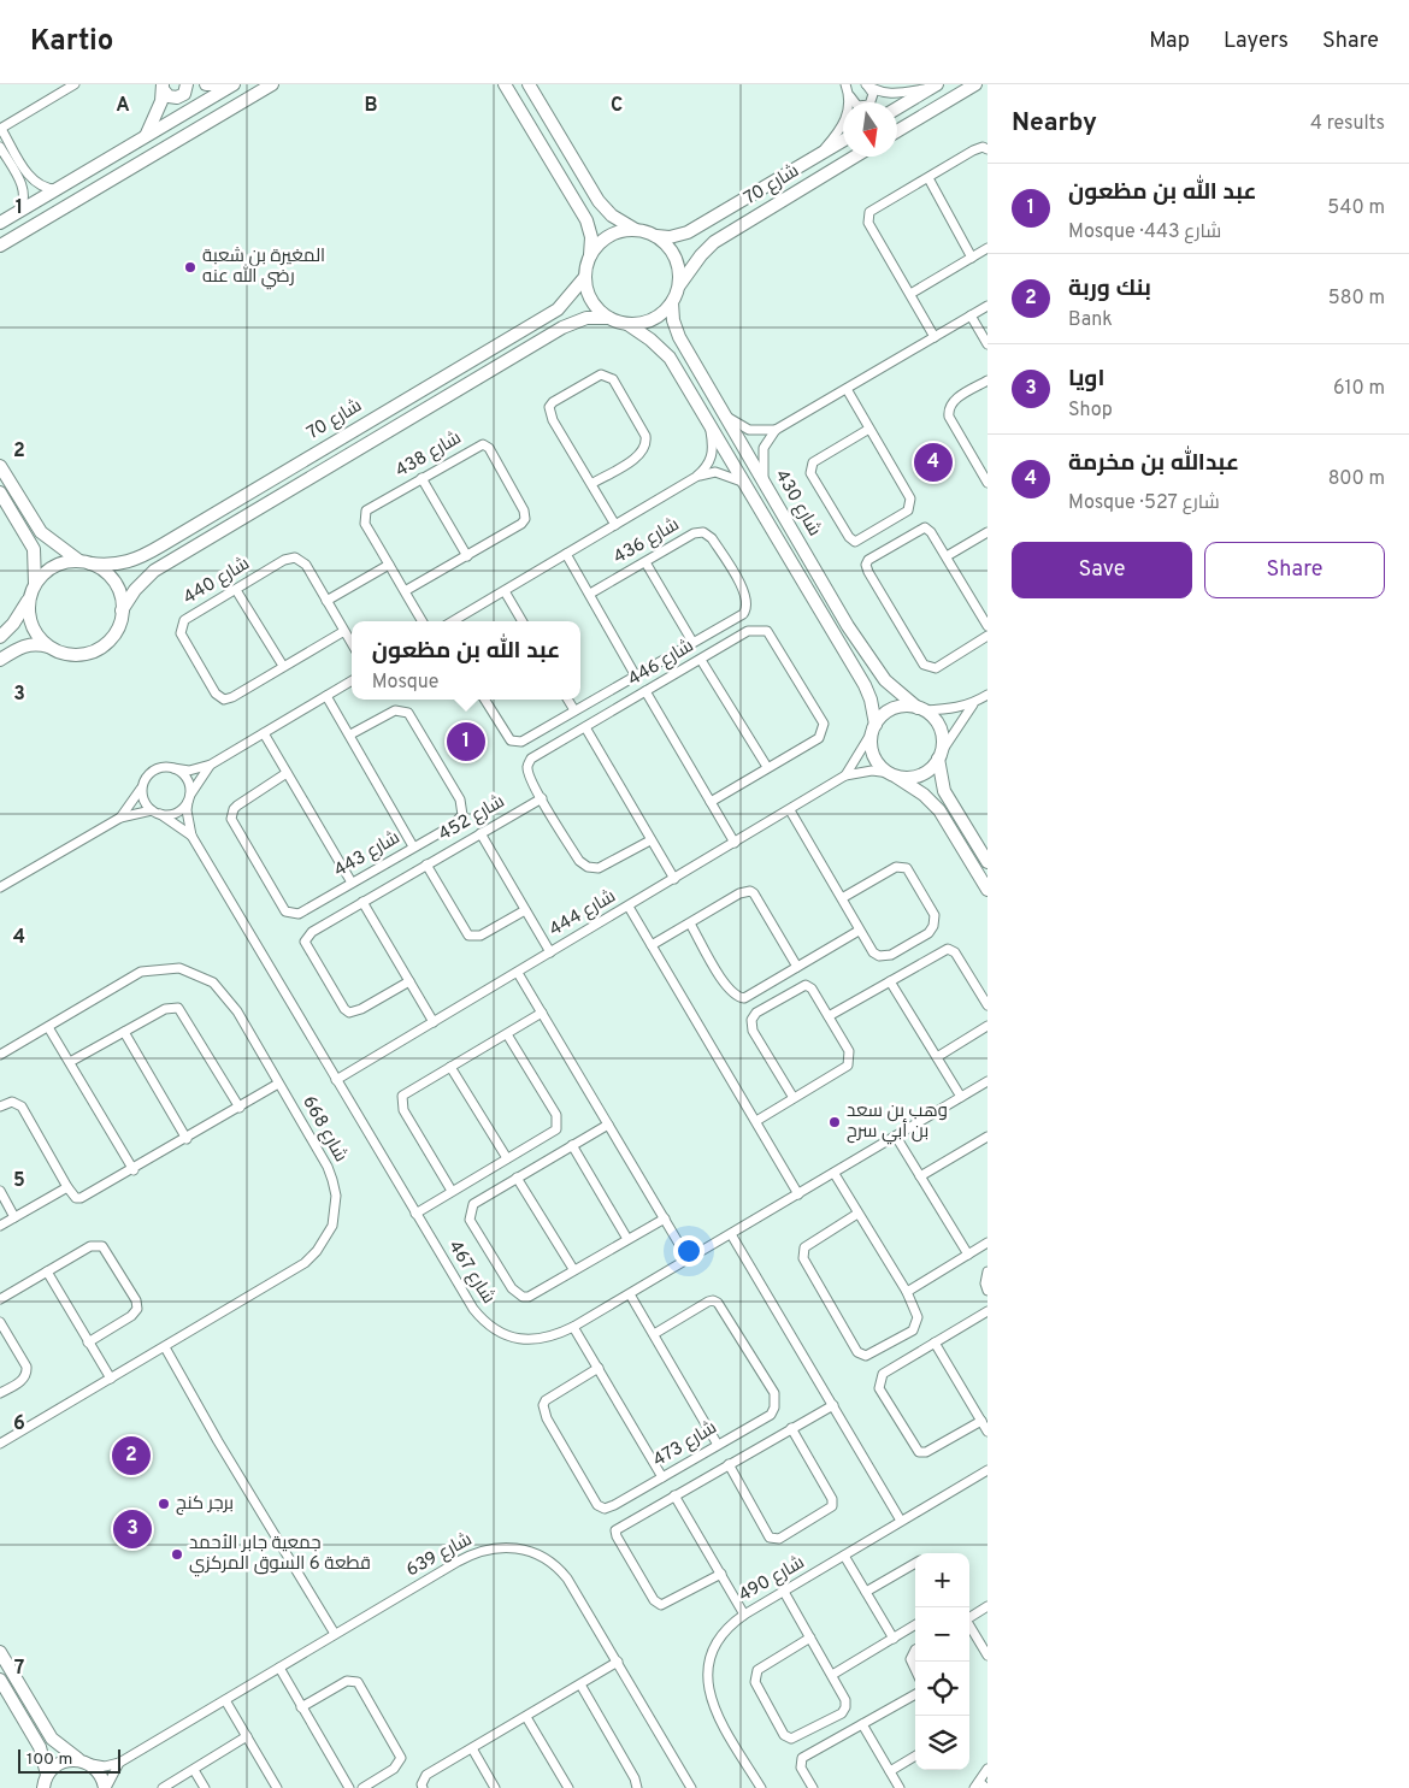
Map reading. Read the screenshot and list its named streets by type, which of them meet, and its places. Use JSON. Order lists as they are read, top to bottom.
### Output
{
  "streets": {
    "main road": ["شارع 70", "شارع 430"],
    "street": [
      "شارع 438",
      "شارع 436",
      "شارع 440",
      "شارع 446",
      "شارع 452",
      "شارع 443",
      "شارع 444",
      "شارع 668",
      "شارع 467",
      "شارع 473",
      "شارع 639",
      "شارع 490"
    ]
  },
  "crossings": [
    ["شارع 70", "شارع 430"],
    ["شارع 430", "شارع 444"],
    ["شارع 446", "شارع 452"],
    ["شارع 444", "شارع 467"]
  ],
  "places": [
    "المغيرة بن شعبة رضي الله عنه",
    "وهب بن سعد بن أبي سرح",
    "برجر كنج",
    "جمعية جابر الأحمد قطعة 6 السوق المركزي"
  ],
  "scale_bar": "100 m",
  "north": "bottom",
  "page": {
    "header": "Kartio",
    "nav": ["Map", "Layers", "Share"],
    "heading": ["Nearby", "4 results"],
    "list": [
      {
        "mark": "1",
        "name": "عبد الله بن مظعون",
        "note": "Mosque · شارع 443",
        "value": "540 m"
      },
      {
        "mark": "2",
        "name": "بنك وربة",
        "note": "Bank",
        "value": "580 m"
      },
      {
        "mark": "3",
        "name": "اويا",
        "note": "Shop",
        "value": "610 m"
      },
      {
        "mark": "4",
        "name": "عبدالله بن مخرمة",
        "note": "Mosque · شارع 527",
        "value": "800 m"
      }
    ],
    "pins": [
      "4",
      "1",
      "2",
      "3"
    ],
    "buttons": ["Save", "Share"],
    "popup": ["عبد الله بن مظعون", "Mosque"],
    "map_buttons": ["+", "−"],
    "scale": "100 m"
  },
  "grid": {
    "columns": ["A", "B", "C"],
    "rows": [
      "1",
      "2",
      "3",
      "4",
      "5",
      "6",
      "7"
    ]
  }
}
